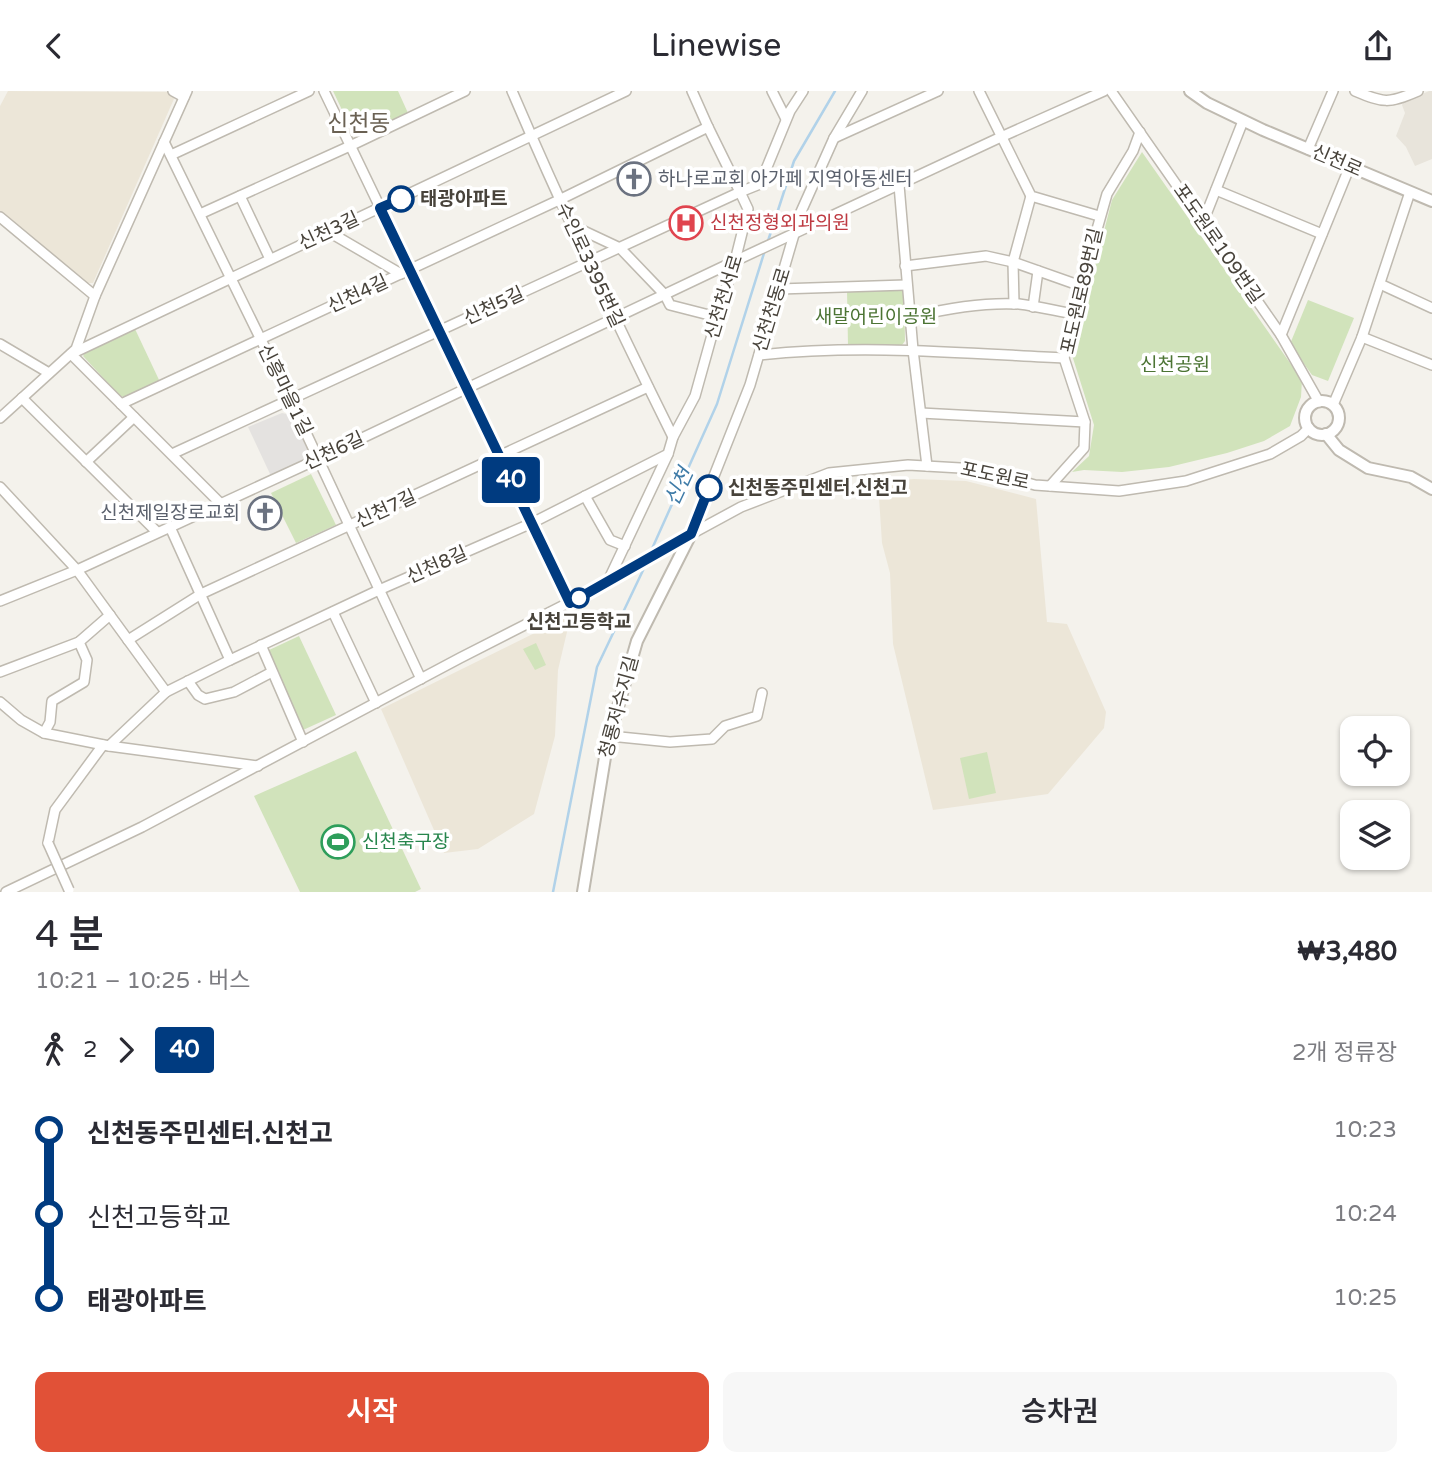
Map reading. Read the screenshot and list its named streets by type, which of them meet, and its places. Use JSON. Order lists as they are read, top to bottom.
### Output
{
  "streets": {
    "street": [
      "신천로",
      "신천3길",
      "포도원로109번길",
      "수인로3395번길",
      "포도원로89번길",
      "신천4길",
      "신천천서로",
      "신천5길",
      "신천천동로",
      "신흥마을1길",
      "신천6길",
      "포도원로",
      "신천7길",
      "신천8길",
      "청룡저수지길"
    ]
  },
  "crossings": [
    ["신천3길", "수인로3395번길"],
    ["신천3길", "신흥마을1길"],
    ["포도원로109번길", "포도원로89번길"],
    ["포도원로109번길", "포도원로"],
    ["수인로3395번길", "신천4길"],
    ["수인로3395번길", "신천천서로"],
    ["수인로3395번길", "신천5길"],
    ["수인로3395번길", "신천6길"],
    ["수인로3395번길", "신천7길"],
    ["신천4길", "신천천서로"],
    ["신천4길", "신흥마을1길"],
    ["신천천서로", "신천5길"],
    ["신천천서로", "신천6길"],
    ["신천5길", "신흥마을1길"],
    ["신천천동로", "신천6길"],
    ["신천천동로", "포도원로"],
    ["신천천동로", "청룡저수지길"],
    ["신흥마을1길", "신천6길"],
    ["신흥마을1길", "신천7길"],
    ["신흥마을1길", "신천8길"],
    ["포도원로", "청룡저수지길"]
  ],
  "districts": ["신천동"],
  "water": ["신천"],
  "parks": ["새말어린이공원", "신천공원"],
  "places": {
    "church": ["하나로교회 아가페 지역아동센터", "신천제일장로교회"],
    "other": ["태광아파트", "신천동주민센터.신천고", "신천고등학교"],
    "hospital": ["신천정형외과의원"],
    "sports": ["신천축구장"]
  },
  "lines": ["bus line 40"],
  "page": {
    "header": "Linewise",
    "on_map": "40",
    "heading": ["4 분", "10:21 – 10:25 · 버스", "₩3,480"],
    "legs": ["2", "40", "2개 정류장"],
    "list": [
      {
        "name": "신천동주민센터.신천고",
        "value": "10:23"
      },
      {
        "name": "신천고등학교",
        "value": "10:24"
      },
      {
        "name": "태광아파트",
        "value": "10:25"
      }
    ],
    "buttons": ["시작", "승차권"]
  }
}
